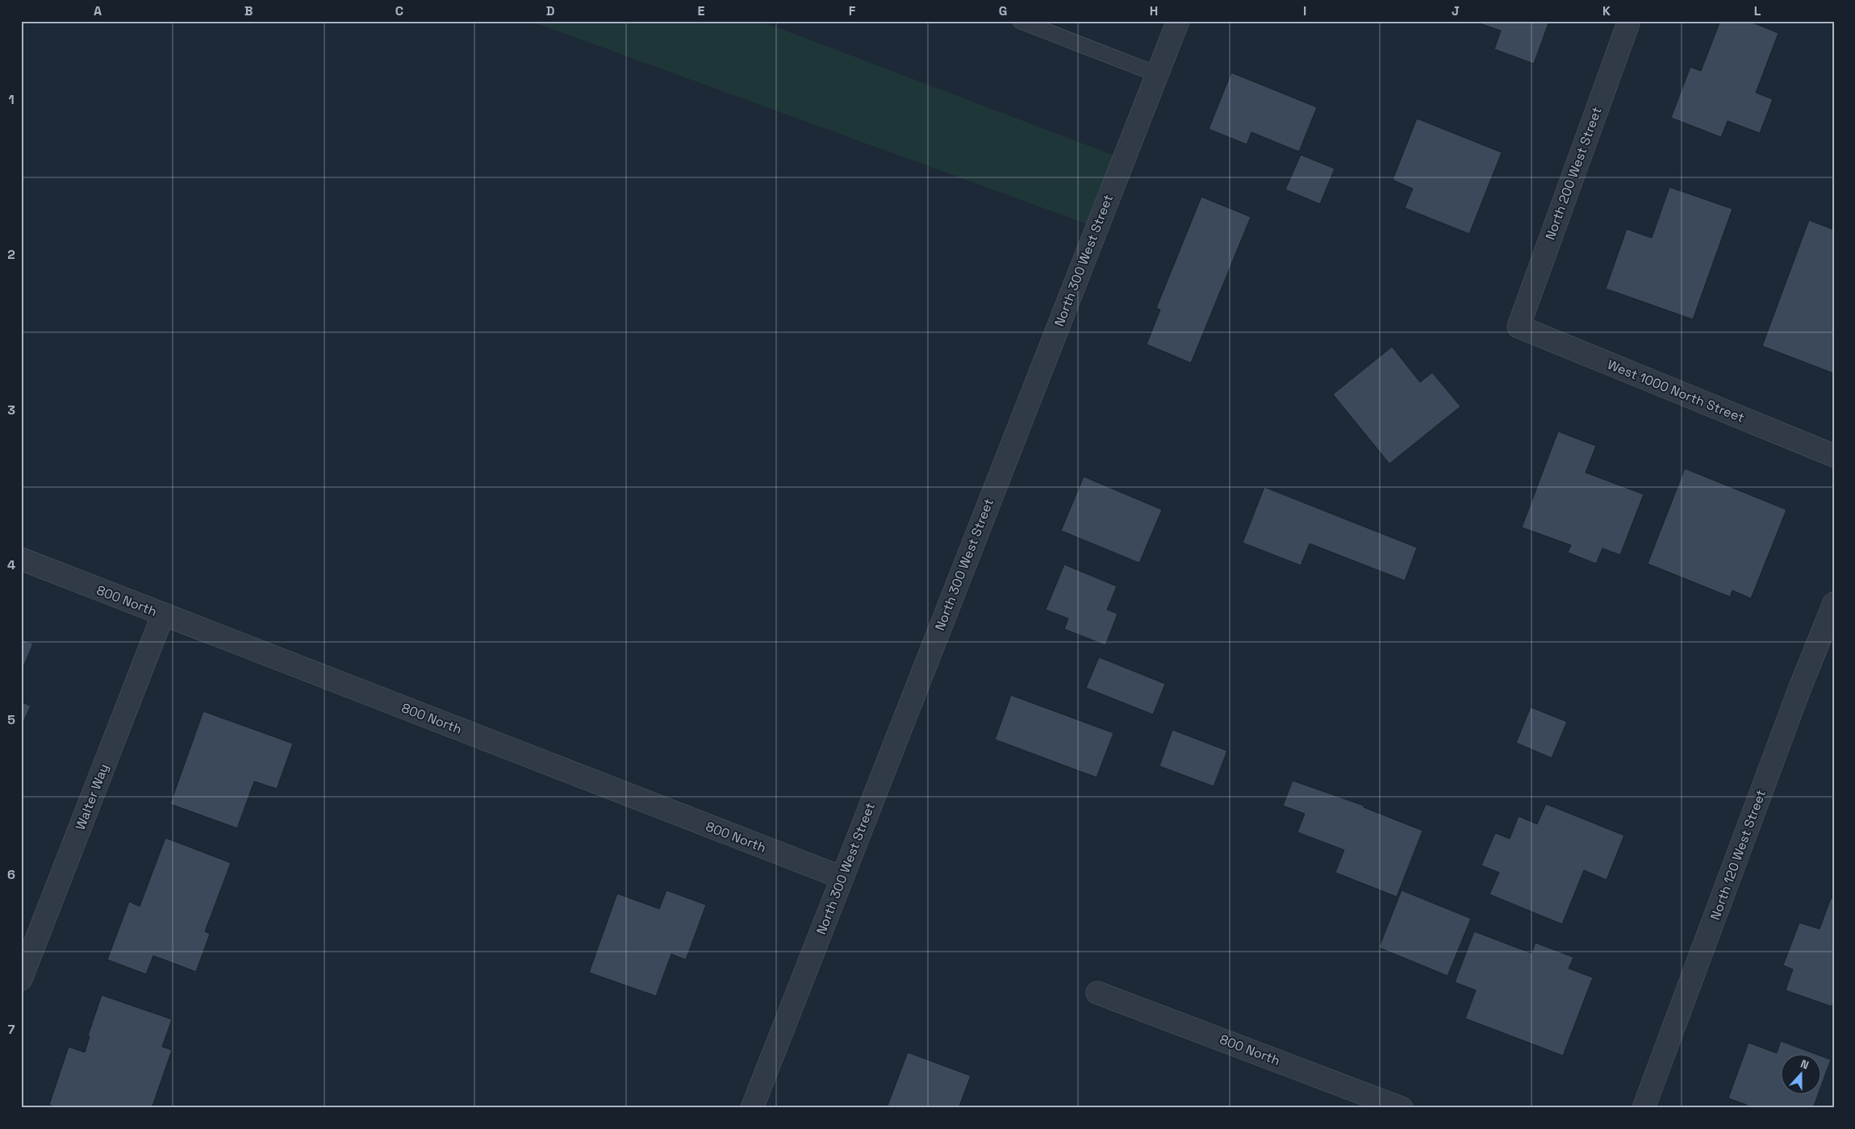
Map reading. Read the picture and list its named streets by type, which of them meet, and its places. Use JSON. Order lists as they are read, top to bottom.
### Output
{
  "streets": {
    "street": [
      "North 200 West Street",
      "North 300 West Street",
      "West 1000 North Street",
      "800 North",
      "Walter Way",
      "North 120 West Street"
    ]
  },
  "crossings": [
    ["North 200 West Street", "West 1000 North Street"],
    ["North 300 West Street", "800 North"],
    ["800 North", "Walter Way"]
  ],
  "north": "top",
  "grid": {
    "columns": [
      "A",
      "B",
      "C",
      "D",
      "E",
      "F",
      "G",
      "H",
      "I",
      "J",
      "K",
      "L"
    ],
    "rows": [
      "1",
      "2",
      "3",
      "4",
      "5",
      "6",
      "7"
    ]
  }
}
